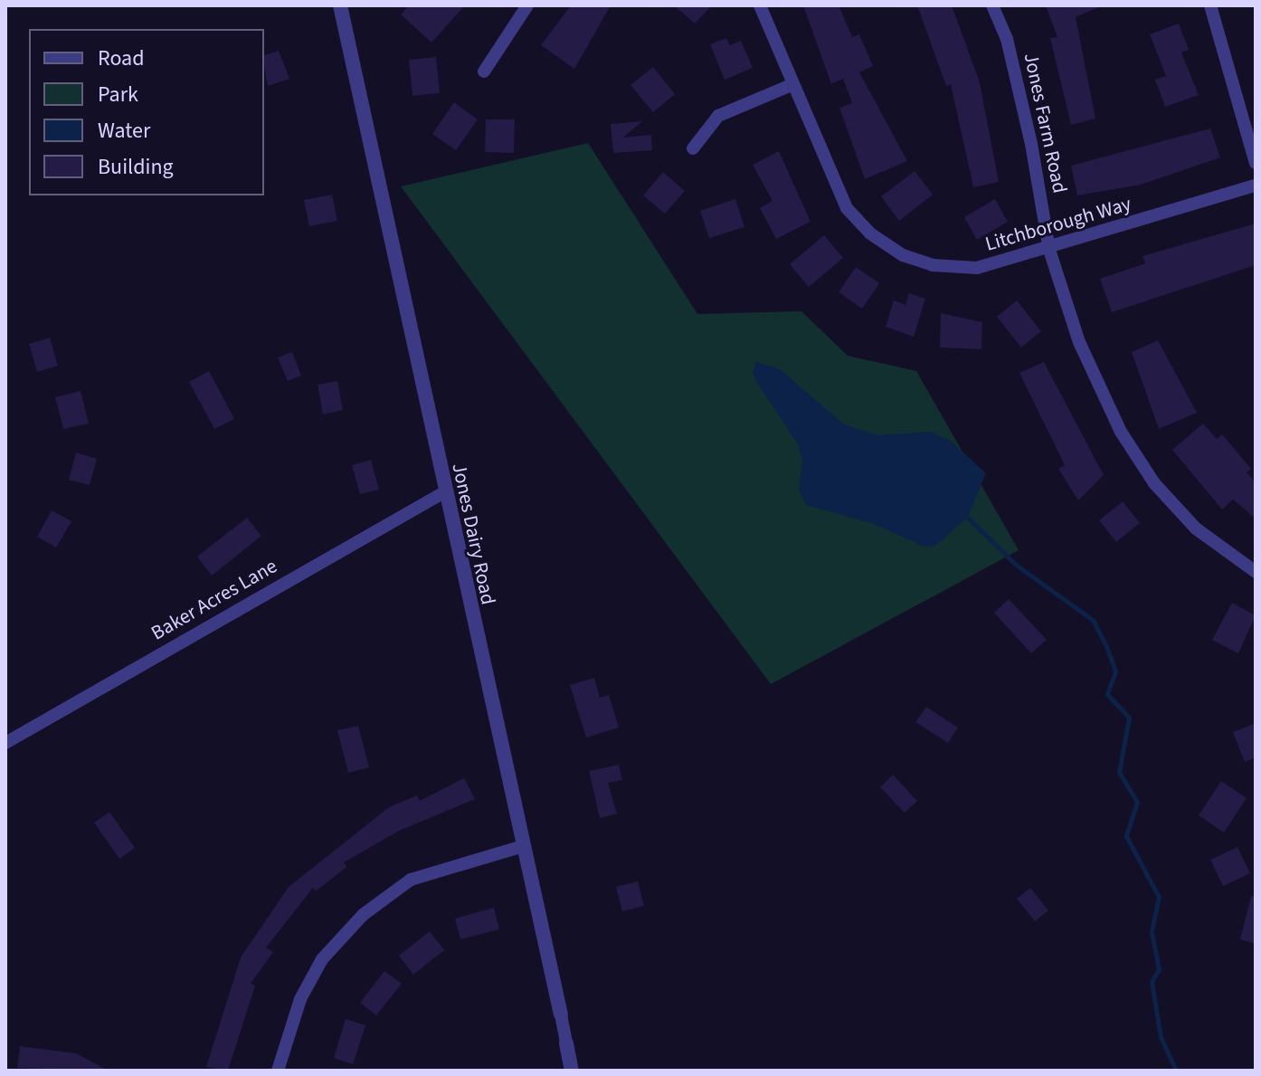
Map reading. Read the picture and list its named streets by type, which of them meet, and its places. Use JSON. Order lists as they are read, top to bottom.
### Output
{
  "streets": {
    "street": [
      "Jones Farm Road",
      "Litchborough Way",
      "Jones Dairy Road",
      "Baker Acres Lane"
    ]
  },
  "crossings": [
    ["Jones Farm Road", "Litchborough Way"],
    ["Jones Dairy Road", "Baker Acres Lane"]
  ],
  "legend": [
    "Road",
    "Park",
    "Water",
    "Building"
  ]
}
